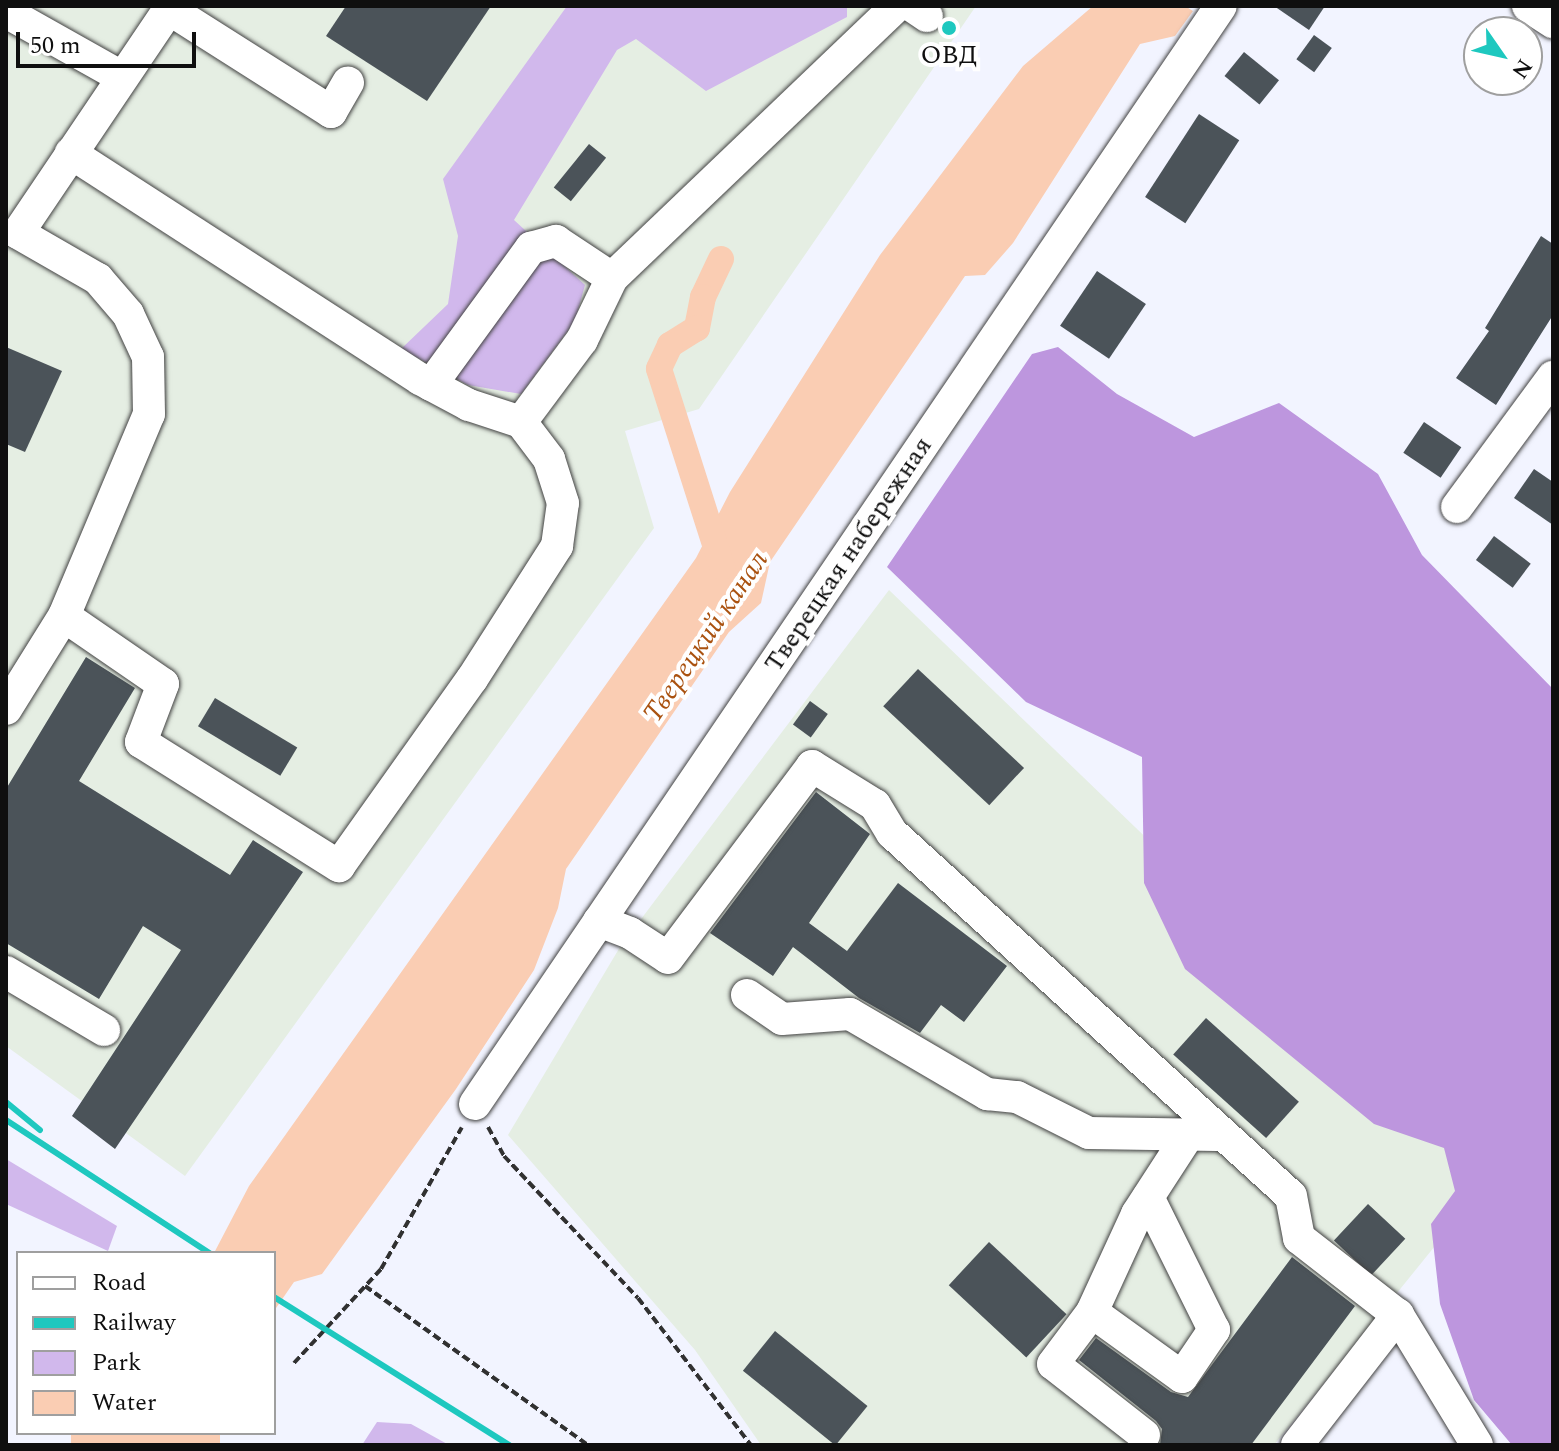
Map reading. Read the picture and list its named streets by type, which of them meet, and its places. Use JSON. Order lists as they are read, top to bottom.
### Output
{
  "streets": {
    "street": ["Тверецкая набережная"]
  },
  "water": ["Тверецкий канал"],
  "places": ["ОВД"],
  "legend": [
    "Road",
    "Railway",
    "Park",
    "Water"
  ],
  "scale_bar": "50 m",
  "north": "bottom right"
}
